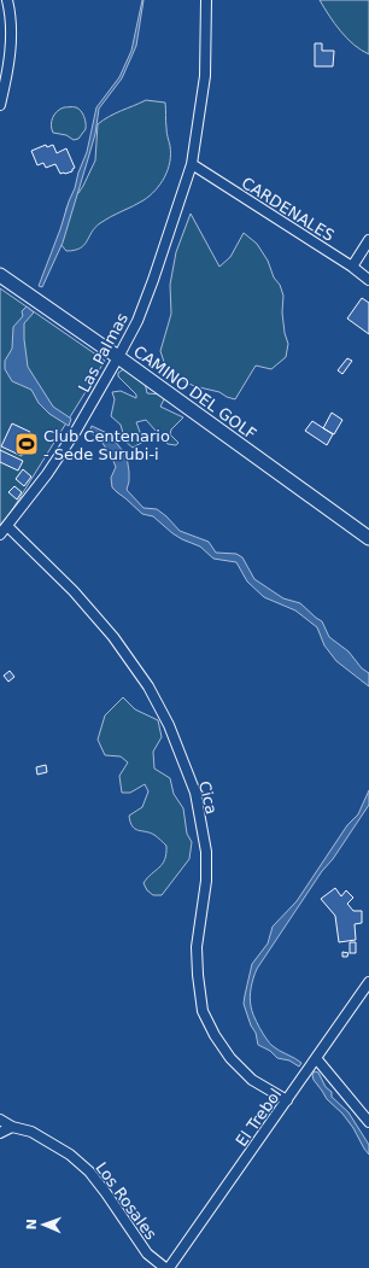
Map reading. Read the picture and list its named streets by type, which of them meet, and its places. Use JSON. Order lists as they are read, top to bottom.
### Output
{
  "streets": {
    "street": [
      "CARDENALES",
      "Las Palmas",
      "CAMINO DEL GOLF",
      "Cica",
      "El Trebol",
      "Los Rosales"
    ]
  },
  "crossings": [
    ["CARDENALES", "Las Palmas"],
    ["Las Palmas", "CAMINO DEL GOLF"],
    ["Las Palmas", "Cica"],
    ["Cica", "El Trebol"]
  ],
  "places": {
    "sports": ["Club Centenario - Sede Surubi-i"]
  },
  "north": "left"
}
